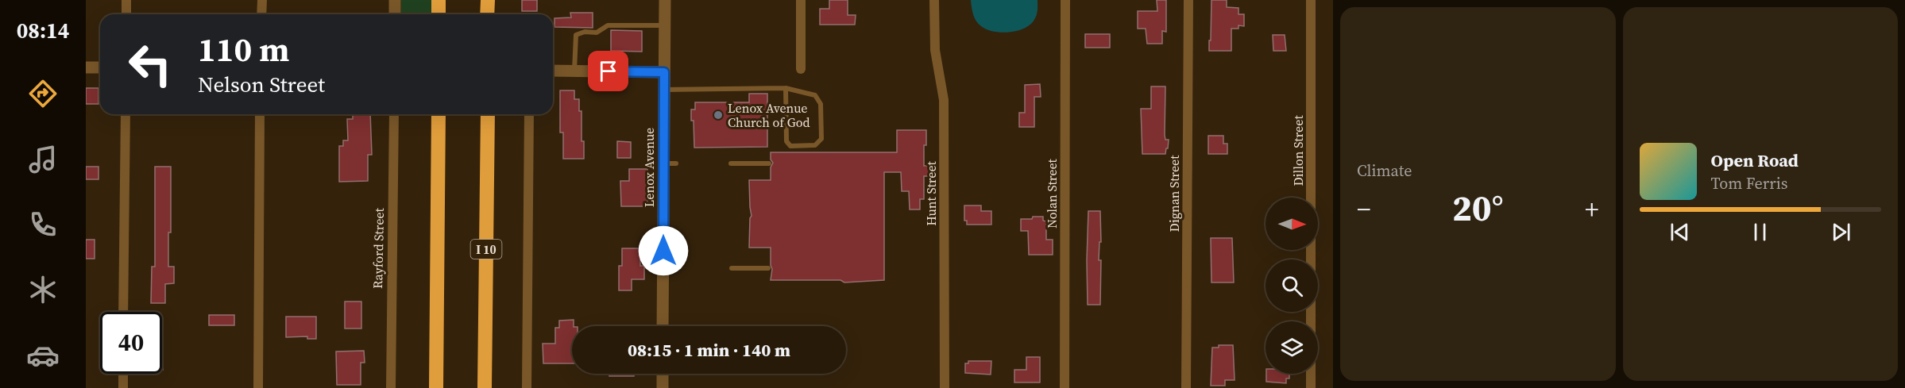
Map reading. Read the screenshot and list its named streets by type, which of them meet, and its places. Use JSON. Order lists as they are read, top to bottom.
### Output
{
  "streets": {
    "highway": ["I 10"],
    "street": [
      "Dillon Street",
      "Lenox Avenue",
      "Hunt Street",
      "Nolan Street",
      "Dignan Street",
      "Rayford Street"
    ]
  },
  "places": ["Lenox Avenue Church of God"],
  "north": "right",
  "page": {
    "tabs": "08:14",
    "tile": "Climate",
    "turn": ["110 m", "Nelson Street"],
    "song": ["Open Road", "Tom Ferris"],
    "heat": ["−", "20°", "+"],
    "limit": "40",
    "trip": "08:15 · 1 min · 140 m"
  }
}
